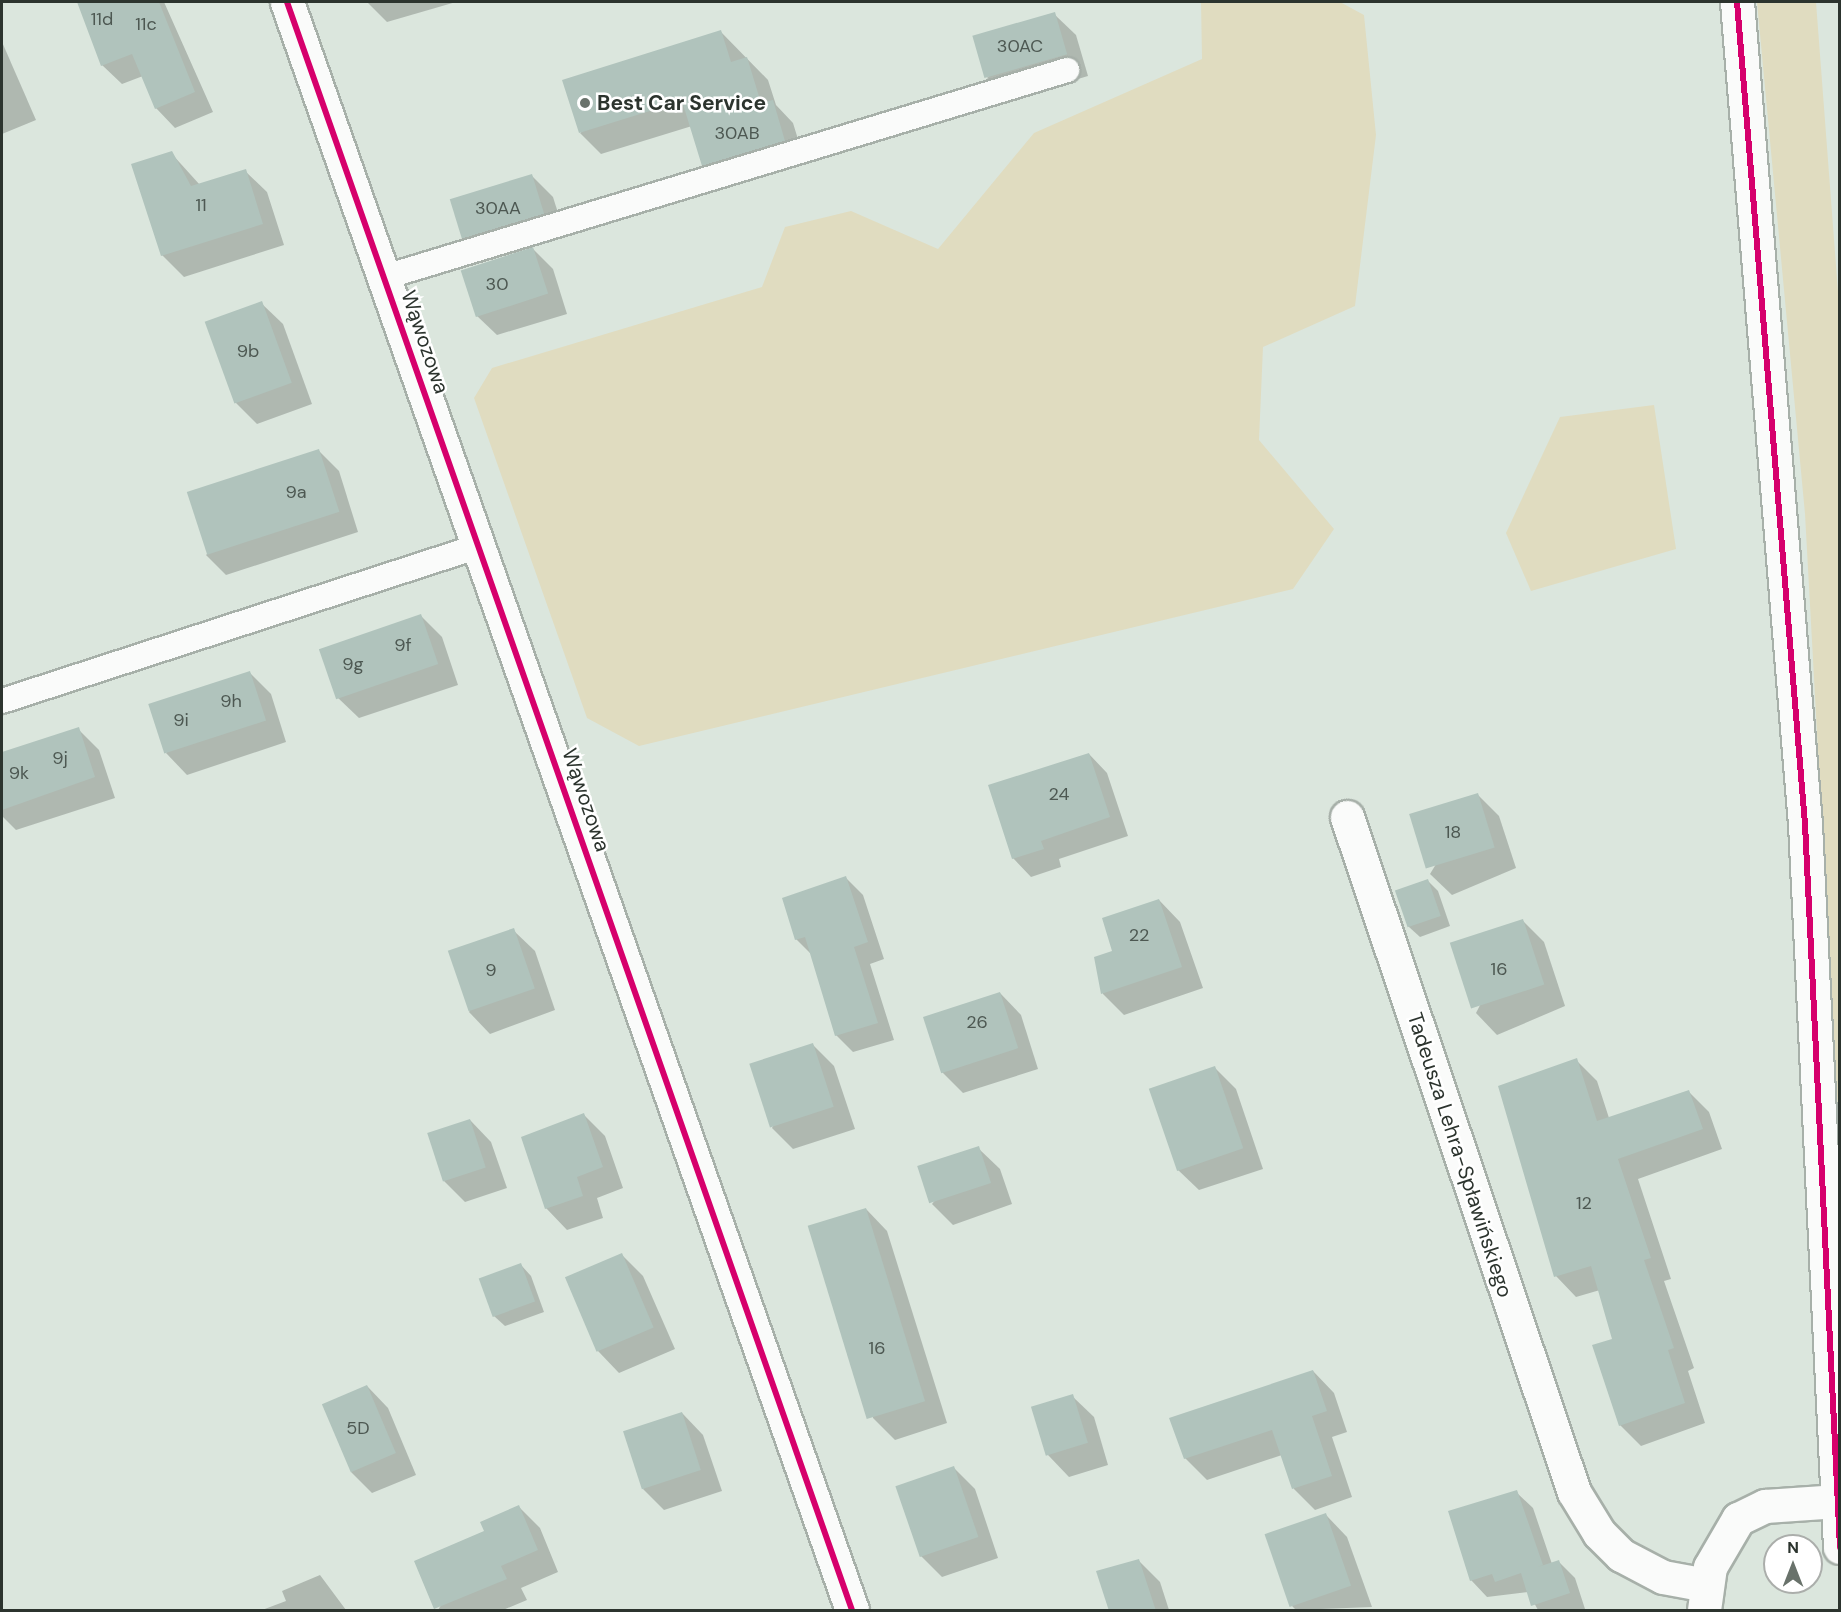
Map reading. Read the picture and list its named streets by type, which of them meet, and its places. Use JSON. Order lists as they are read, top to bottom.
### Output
{
  "streets": {
    "street": ["Wąwozowa", "Tadeusza Lehra-Spławińskiego"]
  },
  "places": ["Best Car Service"],
  "house_numbers": [
    "11d",
    "11c",
    "30AC",
    "30AB",
    "11",
    "30AA",
    "30",
    "9b",
    "9a",
    "9f",
    "9g",
    "9h",
    "9i",
    "9j",
    "9k",
    "24",
    "18",
    "22",
    "16",
    "9",
    "26",
    "12",
    "16",
    "5D"
  ],
  "north": "top"
}
